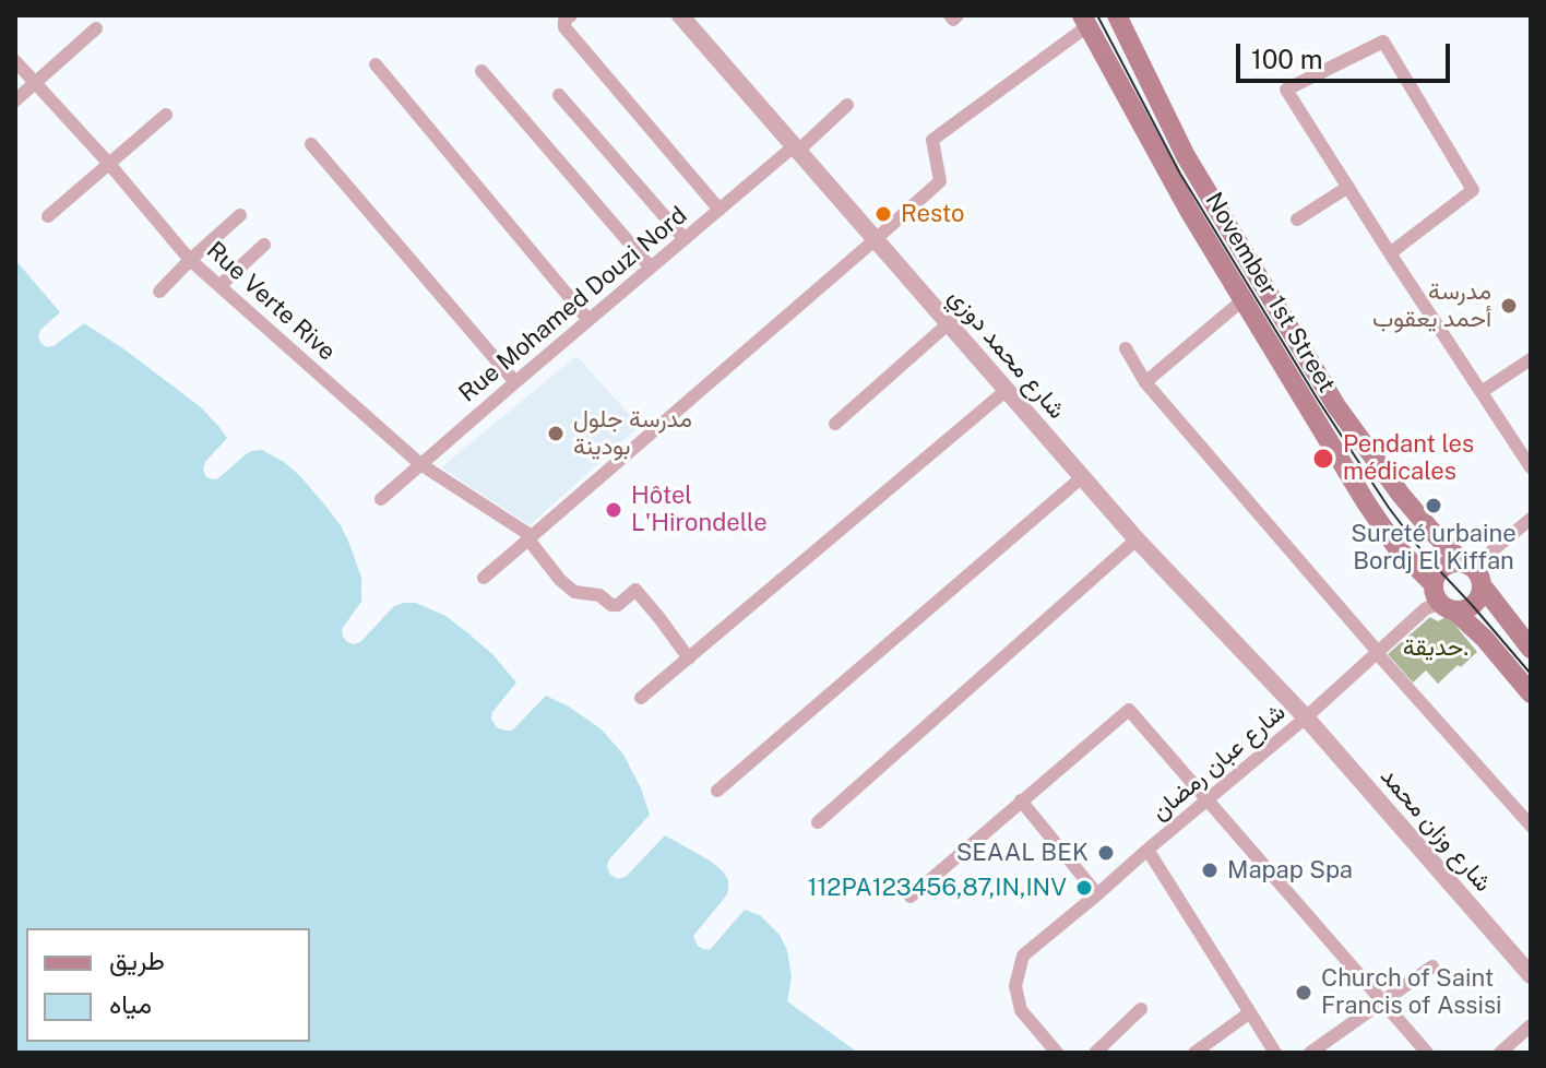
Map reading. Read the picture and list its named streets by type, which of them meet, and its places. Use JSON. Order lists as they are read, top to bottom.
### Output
{
  "streets": {
    "main road": ["November 1st Street"],
    "street": [
      "Rue Verte Rive",
      "Rue Mohamed Douzi Nord",
      "شارع محمد دوزي",
      "شارع عبان رمضان",
      "شارع وزان محمد"
    ]
  },
  "crossings": [
    ["November 1st Street", "شارع عبان رمضان"],
    ["Rue Verte Rive", "Rue Mohamed Douzi Nord"],
    ["Rue Mohamed Douzi Nord", "شارع محمد دوزي"],
    ["شارع محمد دوزي", "شارع عبان رمضان"],
    ["شارع محمد دوزي", "شارع وزان محمد"],
    ["شارع عبان رمضان", "شارع وزان محمد"]
  ],
  "parks": ["حديقة."],
  "places": [
    "Resto",
    "مدرسة أحمد يعقوب",
    "مدرسة جلول بودينة",
    "Pendant les médicales",
    "Sureté urbaine Bordj El Kiffan",
    "Hôtel L'Hirondelle",
    "SEAAL BEK",
    "Mapap Spa",
    "112PA123456,87,IN,INV",
    "Church of Saint Francis of Assisi"
  ],
  "legend": ["طريق", "مياه"],
  "scale_bar": "100 m"
}
